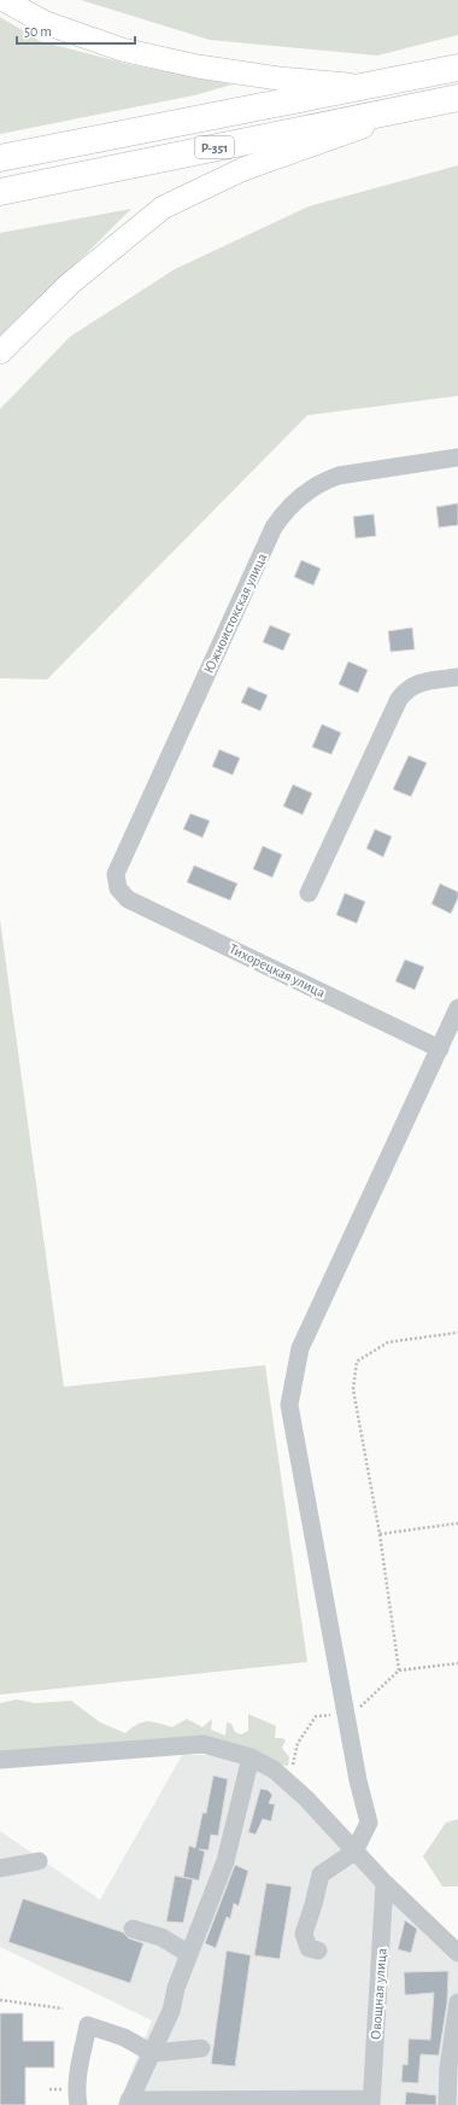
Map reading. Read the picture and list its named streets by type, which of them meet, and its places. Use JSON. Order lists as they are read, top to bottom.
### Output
{
  "streets": {
    "highway": ["Р-351"],
    "street": ["Южноистокская улица", "Тихорецкая улица", "Овощная улица"]
  },
  "crossings": [
    ["Южноистокская улица", "Тихорецкая улица"]
  ],
  "scale_bar": "50 m"
}
